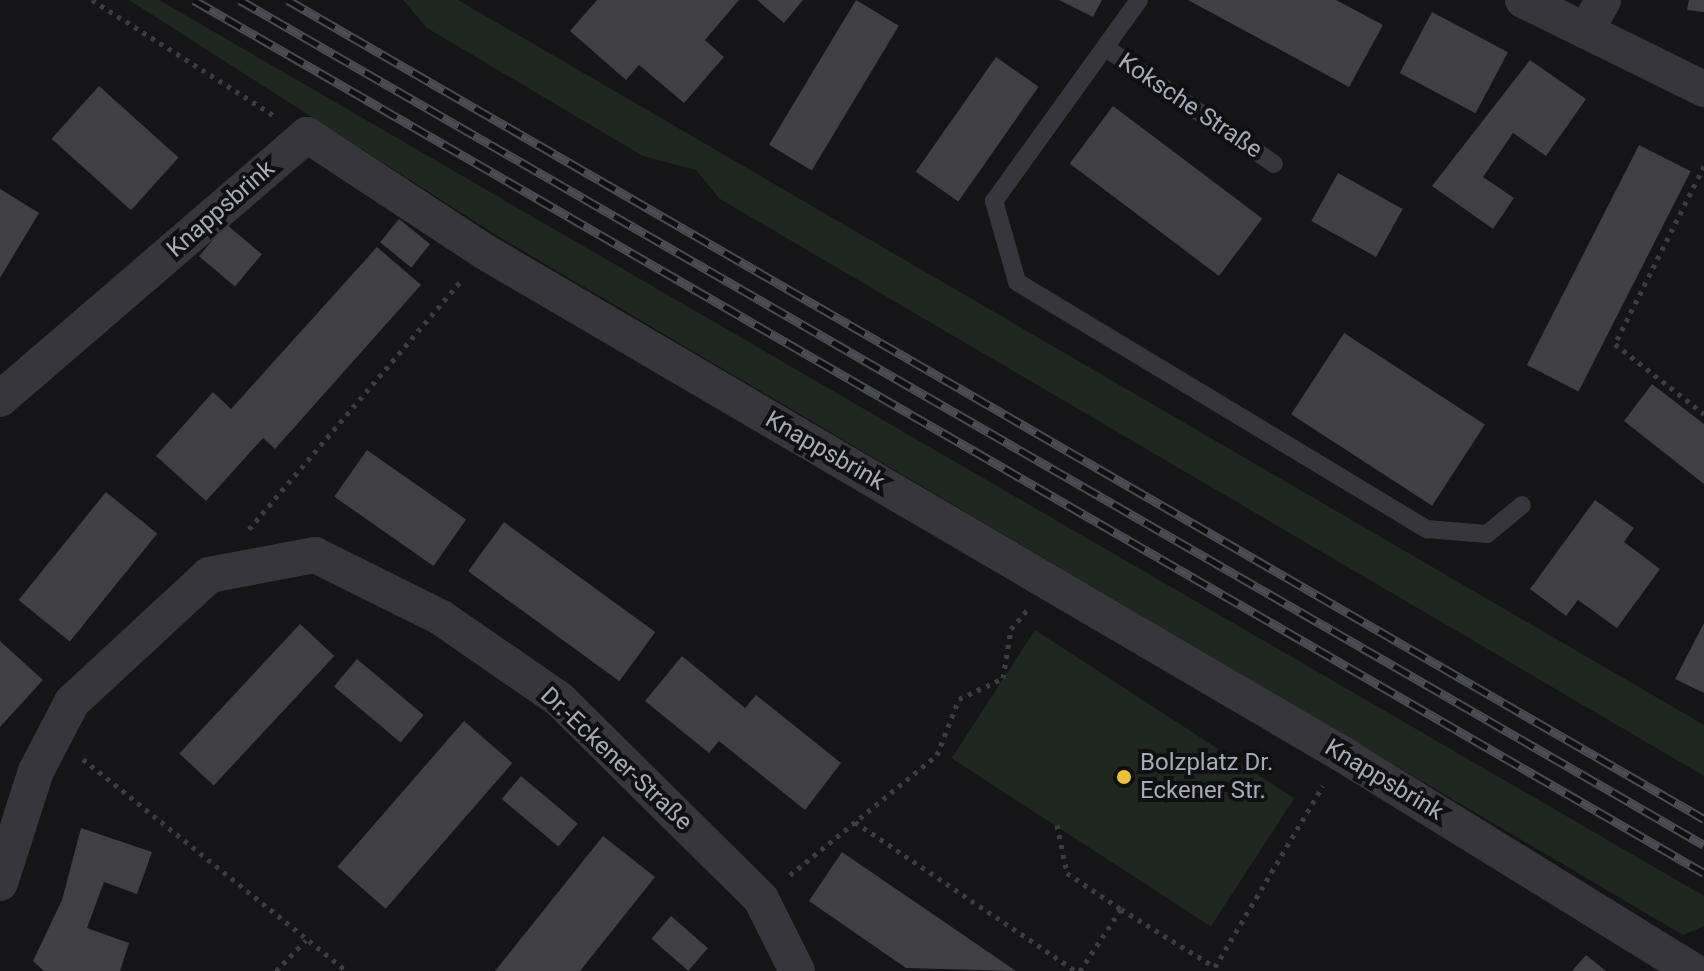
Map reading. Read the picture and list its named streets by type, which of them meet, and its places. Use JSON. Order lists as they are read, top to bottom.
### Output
{
  "streets": {
    "street": ["Knappsbrink", "Dr.-Eckener-Straße"],
    "lane": ["Koksche Straße"]
  },
  "places": ["Bolzplatz Dr. Eckener Str."]
}
